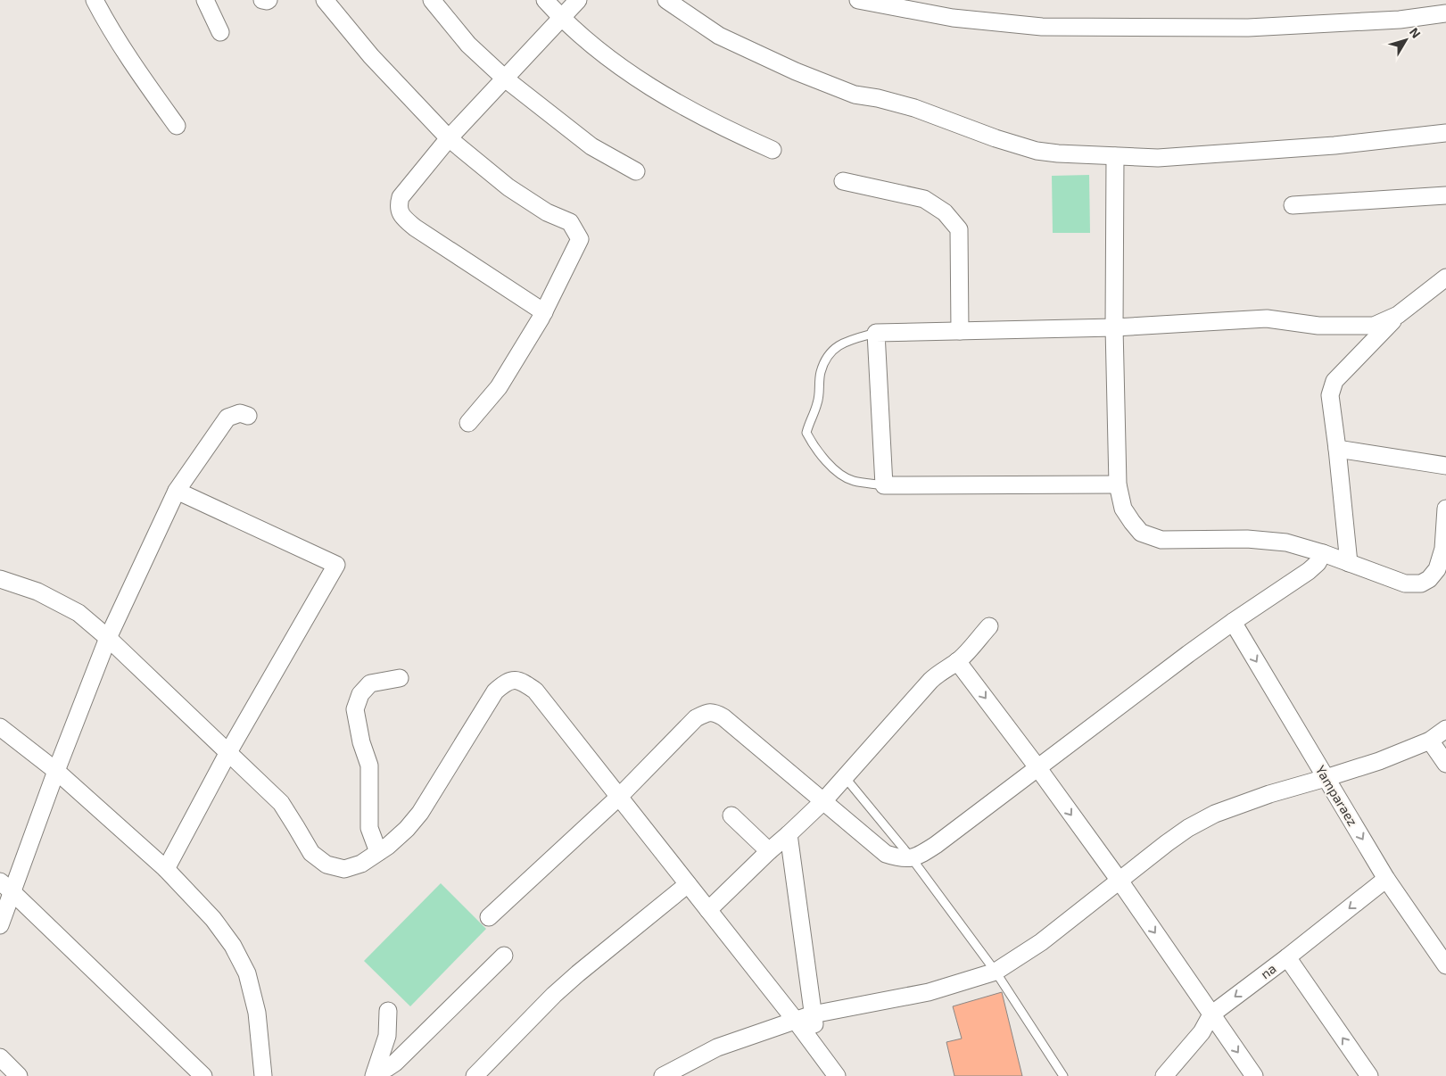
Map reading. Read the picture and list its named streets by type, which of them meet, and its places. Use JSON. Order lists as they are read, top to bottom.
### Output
{
  "streets": {
    "street": ["Yamparaez", "na"]
  },
  "crossings": [
    ["Yamparaez", "na"]
  ],
  "one_way": ["Yamparaez"],
  "north": "top right"
}
